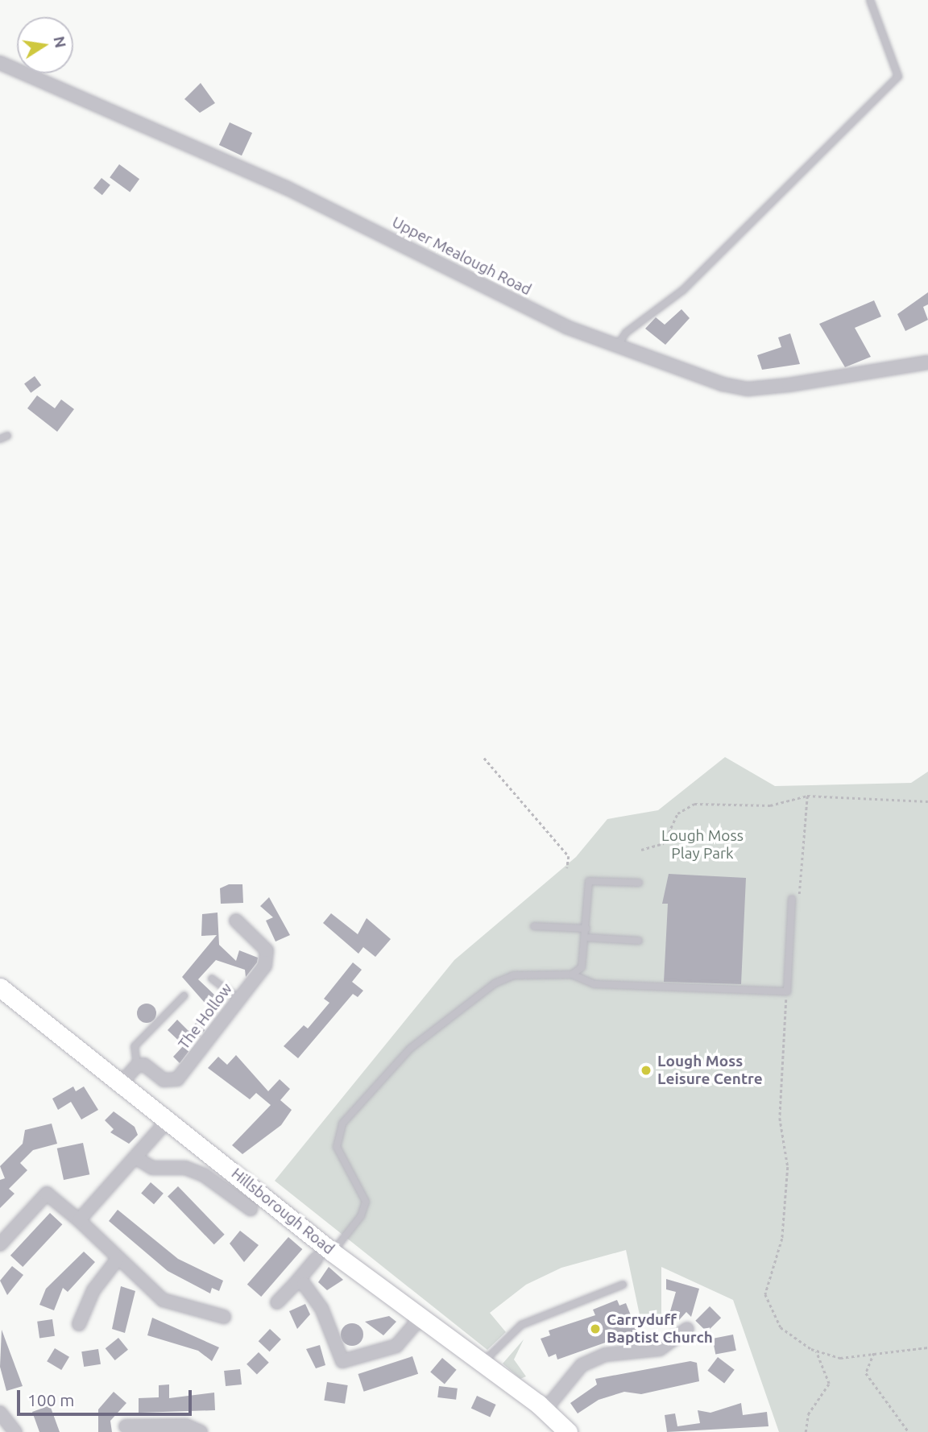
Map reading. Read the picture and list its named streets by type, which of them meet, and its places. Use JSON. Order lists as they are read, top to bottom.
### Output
{
  "streets": {
    "main road": ["Hillsborough Road"],
    "street": ["Upper Mealough Road", "The Hollow"]
  },
  "parks": ["Lough Moss Play Park"],
  "places": ["Lough Moss Leisure Centre", "Carryduff Baptist Church"],
  "scale_bar": "100 m",
  "north": "right"
}
